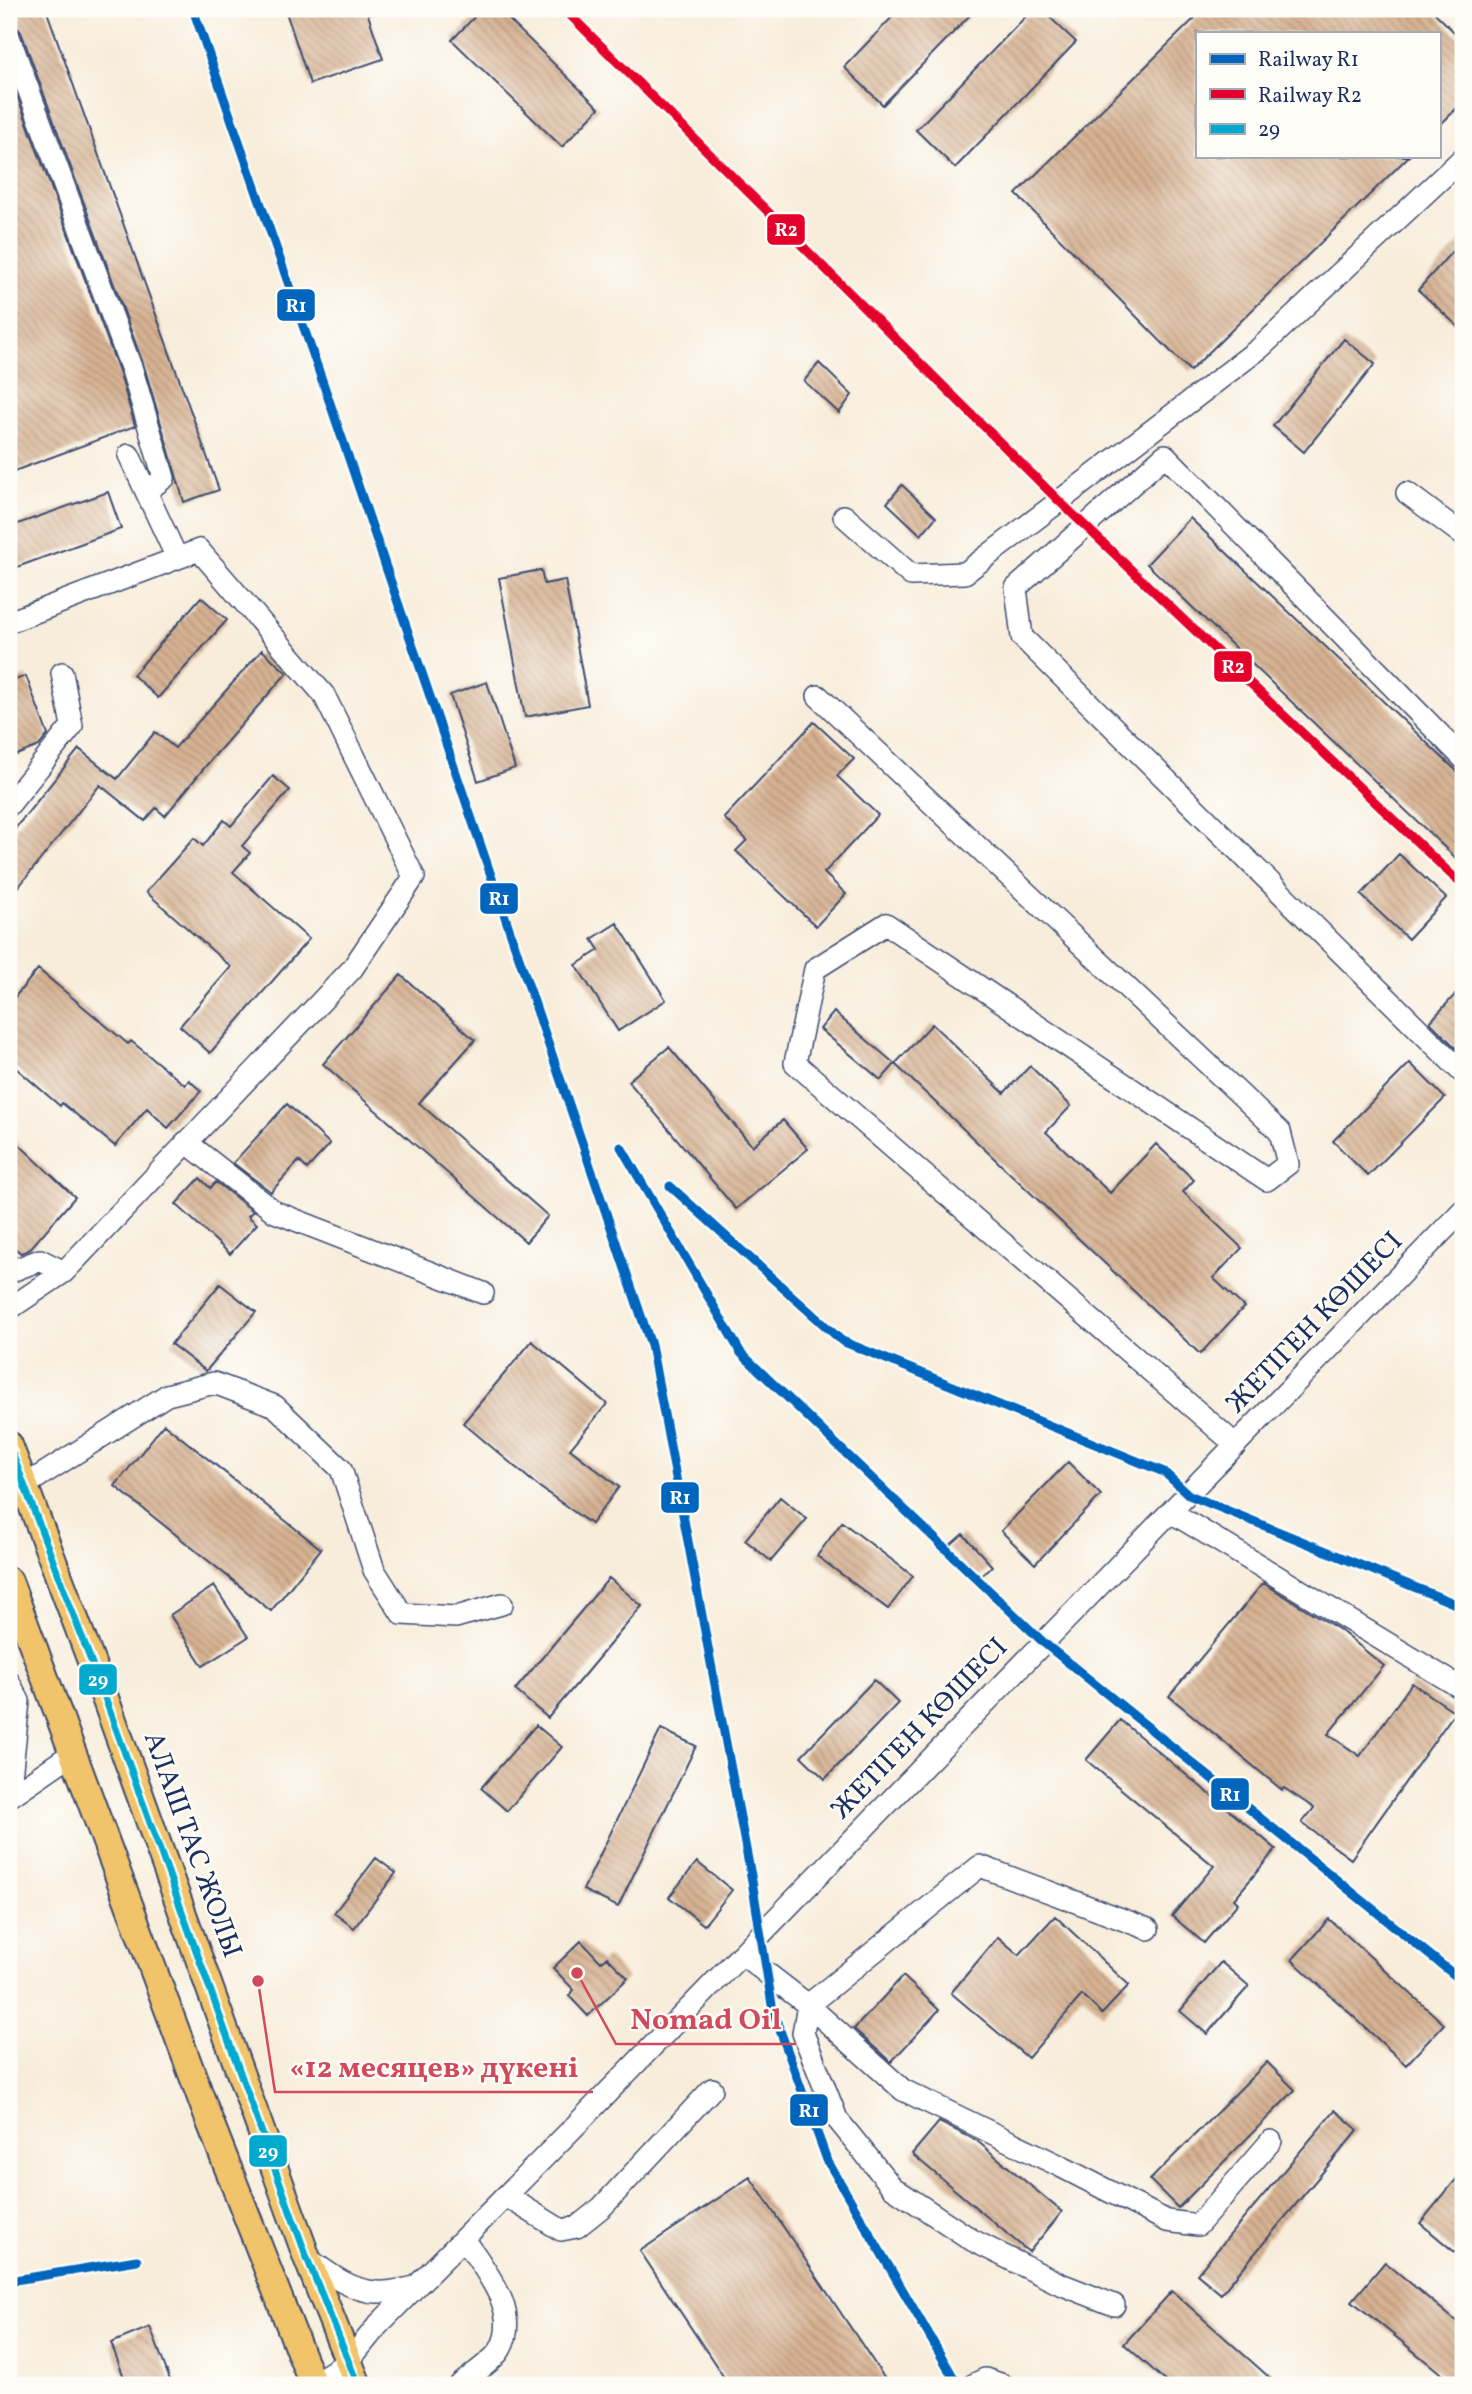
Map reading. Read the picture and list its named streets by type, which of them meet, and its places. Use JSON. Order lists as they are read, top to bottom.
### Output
{
  "streets": {
    "main road": ["АЛАШ ТАС ЖОЛЫ"],
    "street": ["ЖЕТІГЕН КӨШЕСІ"]
  },
  "crossings": [
    ["ЖЕТІГЕН КӨШЕСІ", "АЛАШ ТАС ЖОЛЫ"]
  ],
  "places": ["Nomad Oil", "«12 месяцев» дүкені"],
  "lines": ["rail line R1", "rail line R2", "transit line 29"],
  "legend": ["Railway R1", "Railway R2", "29"]
}
